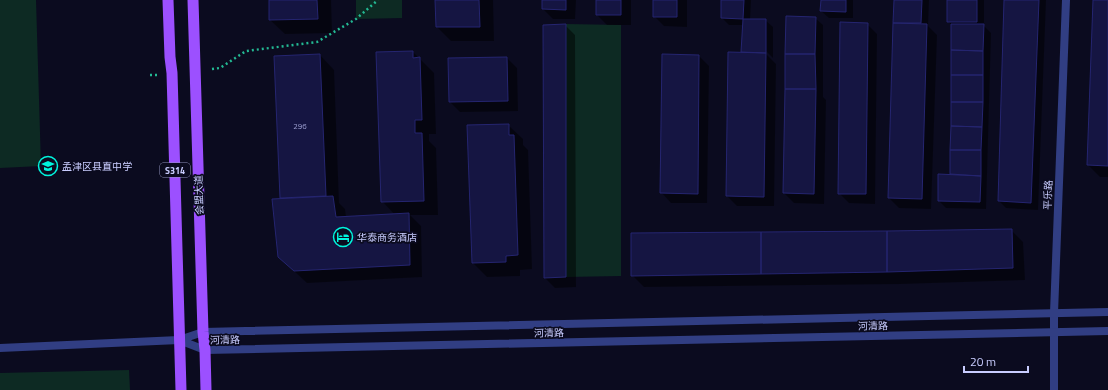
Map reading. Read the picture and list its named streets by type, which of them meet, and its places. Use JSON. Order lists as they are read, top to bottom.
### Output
{
  "streets": {
    "main road": ["S314", "会盟大道"],
    "street": ["平乐路", "河清路"]
  },
  "crossings": [
    ["S314", "河清路"],
    ["会盟大道", "河清路"],
    ["平乐路", "河清路"]
  ],
  "places": {
    "school or university": ["孟津区县直中学"],
    "hotel": ["华泰商务酒店"]
  },
  "house_numbers": ["296"],
  "scale_bar": "20 m"
}
